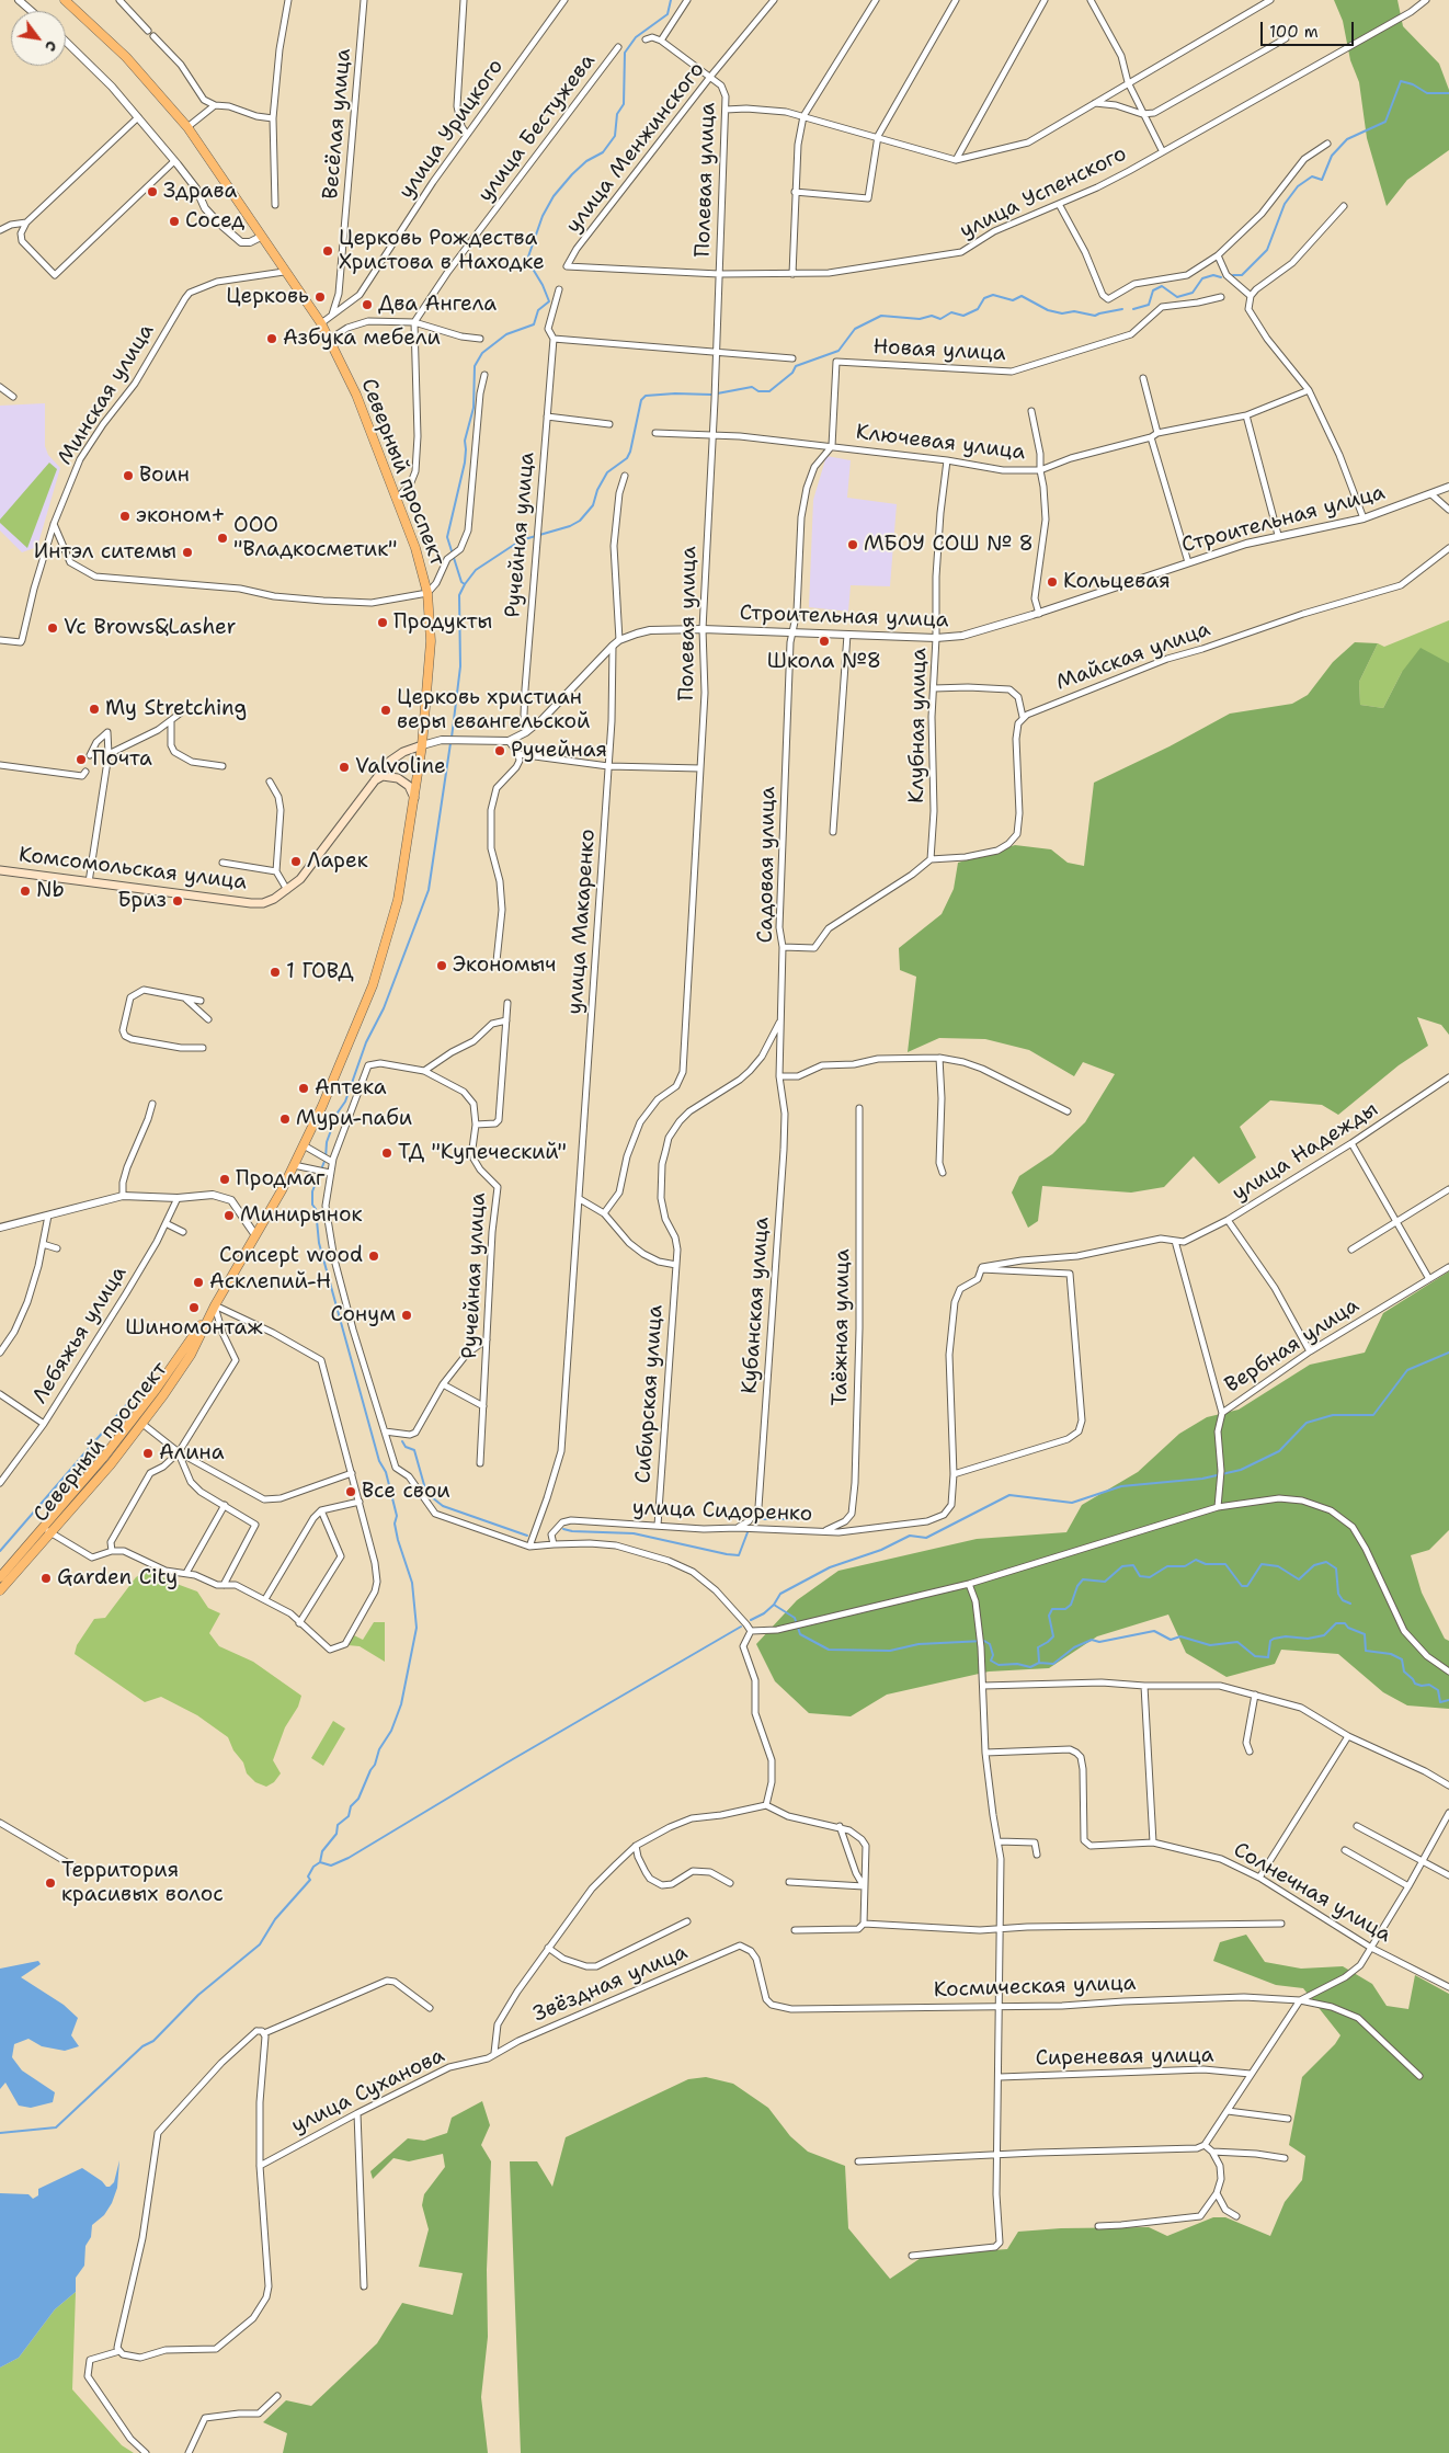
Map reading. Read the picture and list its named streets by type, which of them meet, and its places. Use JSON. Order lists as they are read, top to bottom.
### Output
{
  "streets": {
    "main road": ["Северный проспект", "Комсомольская улица"],
    "street": [
      "Весёлая улица",
      "улица Бестужева",
      "улица Урицкого",
      "улица Менжинского",
      "Полевая улица",
      "улица Успенского",
      "Новая улица",
      "Минская улица",
      "Ключевая улица",
      "Строительная улица",
      "Ручейная улица",
      "Майская улица",
      "Клубная улица",
      "Садовая улица",
      "улица Макаренко",
      "улица Надежды",
      "Кубанская улица",
      "Таёжная улица",
      "Лебяжья улица",
      "Вербная улица",
      "Сибирская улица",
      "улица Сидоренко",
      "Солнечная улица",
      "Звёздная улица",
      "Космическая улица",
      "Сиреневая улица",
      "улица Суханова"
    ]
  },
  "crossings": [
    ["Весёлая улица", "улица Урицкого"],
    ["улица Урицкого", "Северный проспект"],
    ["улица Менжинского", "Полевая улица"],
    ["улица Менжинского", "улица Успенского"],
    ["Полевая улица", "улица Успенского"],
    ["Полевая улица", "Ключевая улица"],
    ["Полевая улица", "Строительная улица"],
    ["Новая улица", "Ключевая улица"],
    ["Новая улица", "Садовая улица"],
    ["Минская улица", "Северный проспект"],
    ["Ключевая улица", "Клубная улица"],
    ["Ключевая улица", "Садовая улица"],
    ["Северный проспект", "Строительная улица"],
    ["Северный проспект", "Комсомольская улица"],
    ["Строительная улица", "Ручейная улица"],
    ["Строительная улица", "Клубная улица"],
    ["Строительная улица", "Садовая улица"],
    ["Строительная улица", "Комсомольская улица"],
    ["Строительная улица", "улица Макаренко"],
    ["Садовая улица", "Кубанская улица"],
    ["Садовая улица", "Сибирская улица"],
    ["улица Надежды", "Вербная улица"],
    ["Кубанская улица", "улица Сидоренко"],
    ["Таёжная улица", "улица Сидоренко"],
    ["Сибирская улица", "улица Сидоренко"],
    ["Звёздная улица", "Космическая улица"],
    ["Звёздная улица", "улица Суханова"]
  ],
  "places": [
    "Здрава",
    "Сосед",
    "Церковь Рождества Христова в Находке",
    "Церковь",
    "Два Ангела",
    "Азбука мебели",
    "Воин",
    "эконом+",
    "ООО \"Владкосметик\"",
    "МБОУ СОШ № 8",
    "Интэл ситемы",
    "Кольцевая",
    "Продукты",
    "Vc Brows&Lasher",
    "Школа №8",
    "My Stretching",
    "Церковь христиан веры евангельской",
    "Ручейная",
    "Почта",
    "Valvoline",
    "Ларек",
    "Nb",
    "Бриз",
    "Экономыч",
    "1 ГОВД",
    "Аптека",
    "Мури-паби",
    "ТД \"Купеческий\"",
    "Продмаг",
    "Минирынок",
    "Concept wood",
    "Асклепий-Н",
    "Шиномонтаж",
    "Сонум",
    "Алина",
    "Все свои",
    "Garden City",
    "Территория красивых волос"
  ],
  "scale_bar": "100 m",
  "north": "bottom right"
}
